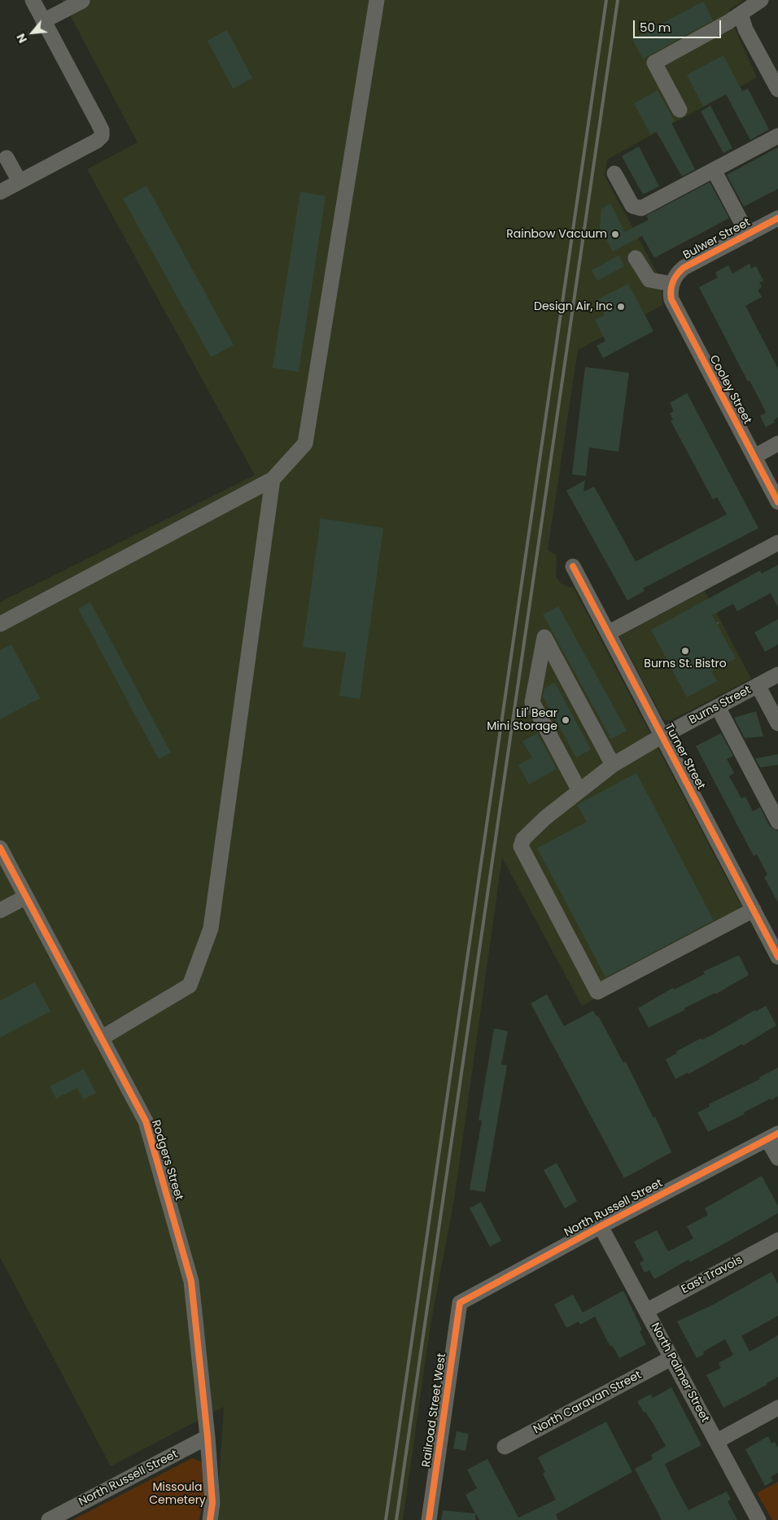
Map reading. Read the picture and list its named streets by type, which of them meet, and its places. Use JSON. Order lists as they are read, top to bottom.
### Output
{
  "streets": {
    "street": [
      "Bulwer Street",
      "Cooley Street",
      "Burns Street",
      "Turner Street",
      "Rodgers Street",
      "North Russell Street",
      "East Travois",
      "North Palmer Street",
      "North Caravan Street",
      "Railroad Street West"
    ]
  },
  "crossings": [
    ["Bulwer Street", "Cooley Street"],
    ["Burns Street", "Turner Street"],
    ["Rodgers Street", "North Russell Street"],
    ["North Russell Street", "North Palmer Street"],
    ["North Russell Street", "Railroad Street West"],
    ["East Travois", "North Palmer Street"],
    ["North Palmer Street", "North Caravan Street"]
  ],
  "parks": ["Missoula Cemetery"],
  "places": [
    "Rainbow Vacuum",
    "Design Air, Inc",
    "Burns St. Bistro",
    "Lil' Bear Mini Storage"
  ],
  "scale_bar": "50 m",
  "north": "bottom left"
}
